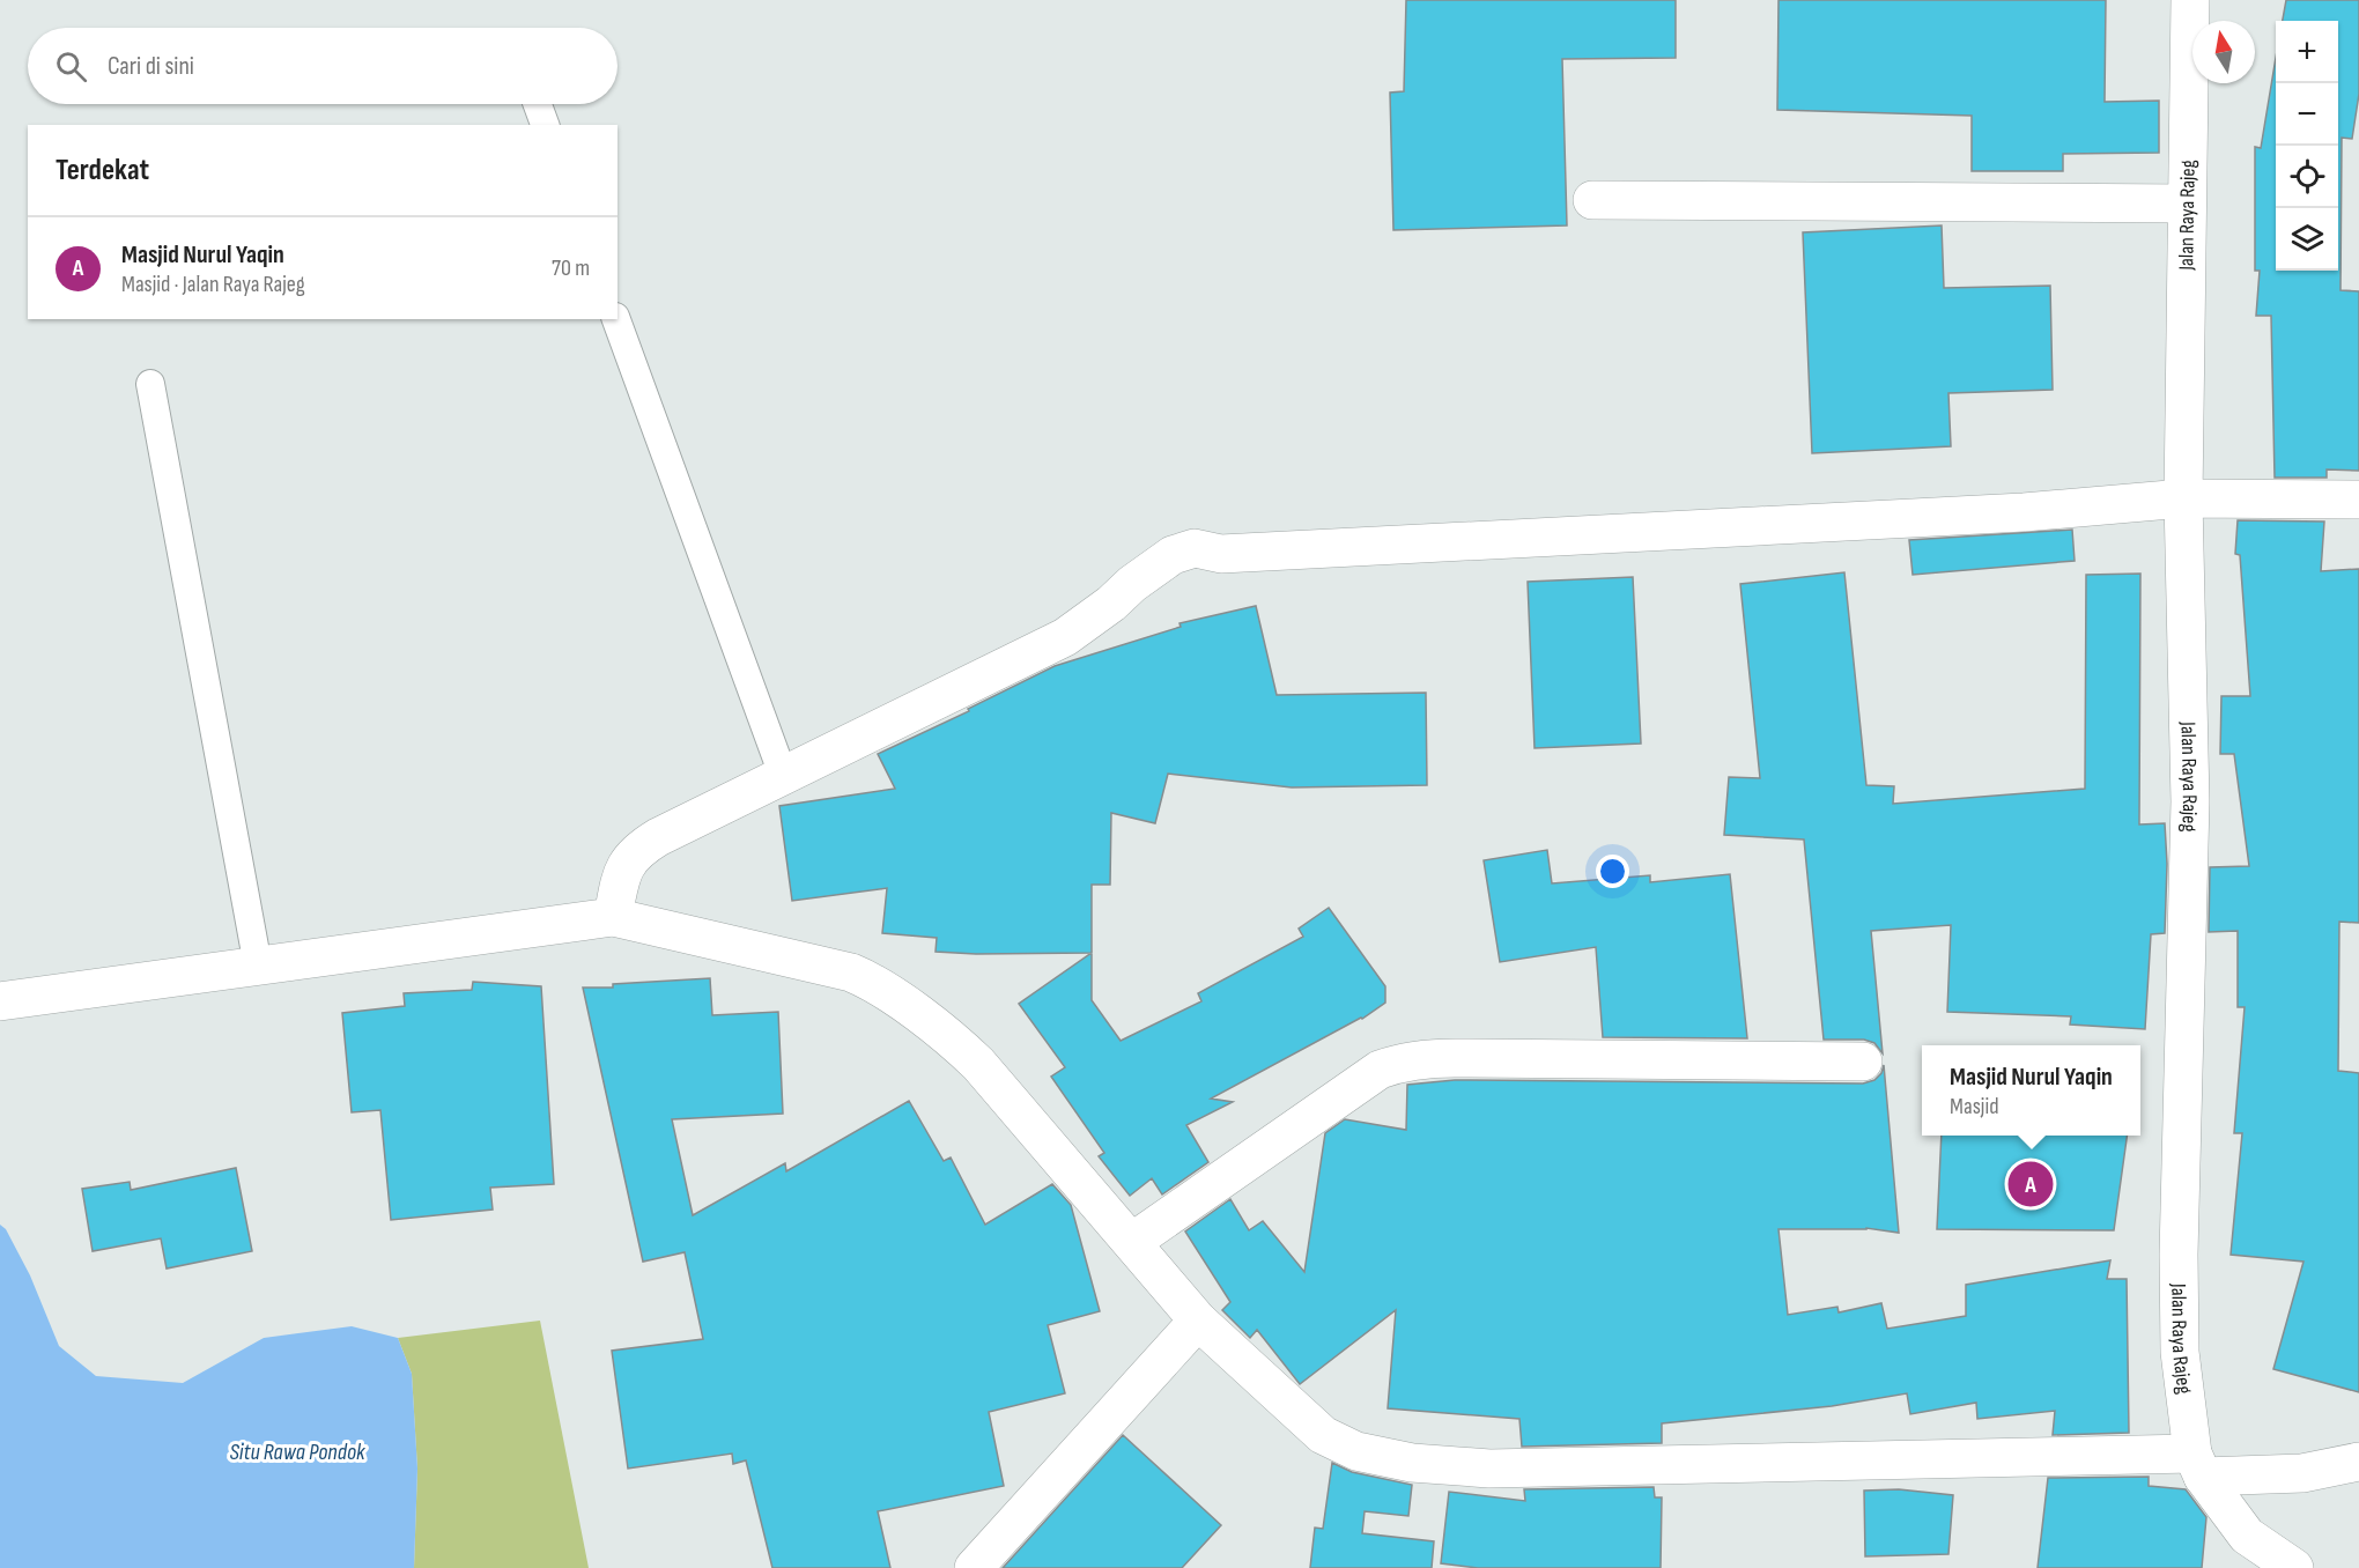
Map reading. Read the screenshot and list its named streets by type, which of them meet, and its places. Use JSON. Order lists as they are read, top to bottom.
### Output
{
  "streets": {
    "street": ["Jalan Raya Rajeg"]
  },
  "water": ["Situ Rawa Pondok"],
  "north": "top",
  "page": {
    "map_buttons": ["+", "−"],
    "search": "Cari di sini",
    "heading": "Terdekat",
    "list": [
      {
        "mark": "A",
        "name": "Masjid Nurul Yaqin",
        "note": "Masjid · Jalan Raya Rajeg",
        "value": "70 m"
      }
    ],
    "popup": ["Masjid Nurul Yaqin", "Masjid"],
    "pins": "A"
  }
}
